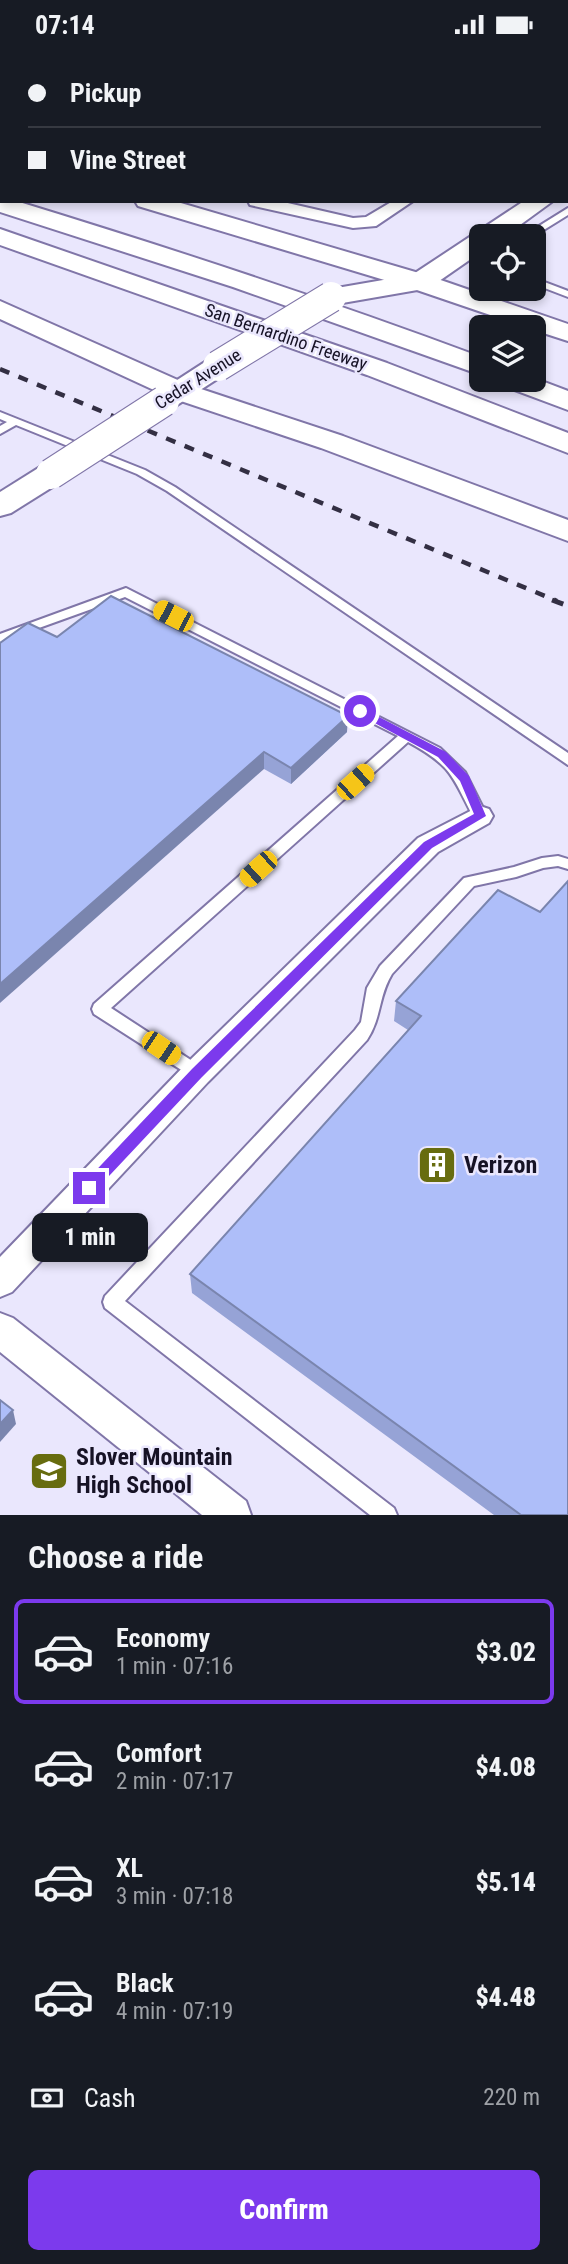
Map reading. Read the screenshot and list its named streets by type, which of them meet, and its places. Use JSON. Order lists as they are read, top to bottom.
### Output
{
  "streets": {
    "main road": ["San Bernardino Freeway", "Cedar Avenue"]
  },
  "places": {
    "building": ["Verizon"],
    "school or university": ["Slover Mountain High School"]
  },
  "page": {
    "status": "07:14",
    "banner": ["Pickup", "Vine Street"],
    "bubble": "1 min",
    "heading": "Choose a ride",
    "list": [
      {
        "name": "Economy",
        "note": "1 min · 07:16",
        "value": "$3.02"
      },
      {
        "name": "Comfort",
        "note": "2 min · 07:17",
        "value": "$4.08"
      },
      {
        "name": "XL",
        "note": "3 min · 07:18",
        "value": "$5.14"
      },
      {
        "name": "Black",
        "note": "4 min · 07:19",
        "value": "$4.48"
      }
    ],
    "pay": ["Cash", "220 m"],
    "buttons": "Confirm"
  }
}
